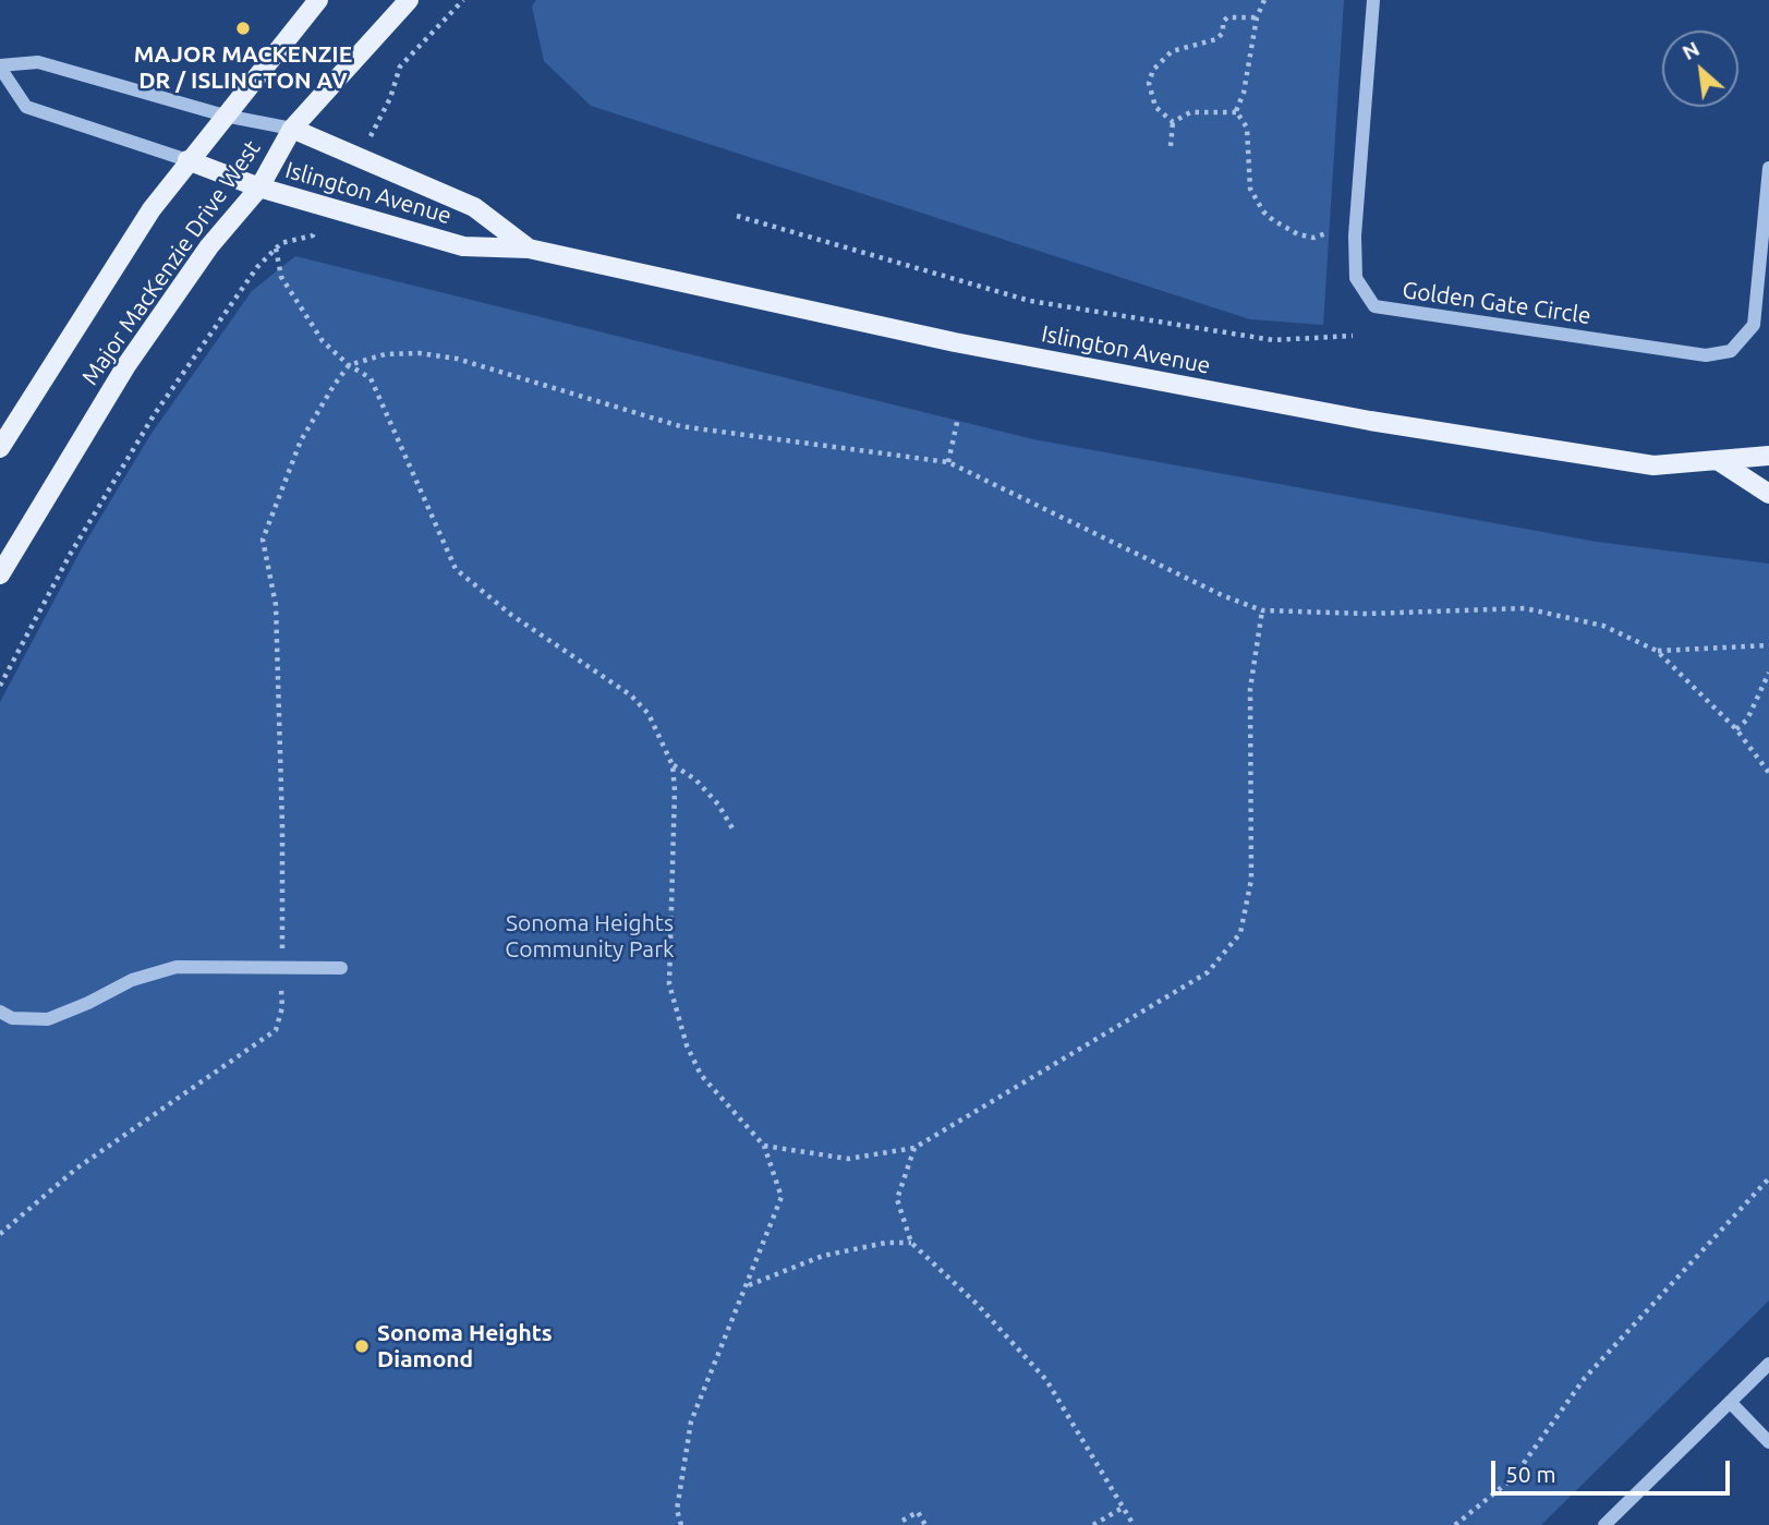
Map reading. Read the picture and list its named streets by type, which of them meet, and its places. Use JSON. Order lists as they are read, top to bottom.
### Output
{
  "streets": {
    "main road": ["Islington Avenue", "Major MacKenzie Drive West"],
    "street": ["Golden Gate Circle"]
  },
  "crossings": [
    ["Islington Avenue", "Major MacKenzie Drive West"]
  ],
  "parks": ["Sonoma Heights Community Park"],
  "places": ["MAJOR MACKENZIE DR / ISLINGTON AV", "Sonoma Heights Diamond"],
  "scale_bar": "50 m",
  "north": "top left"
}
